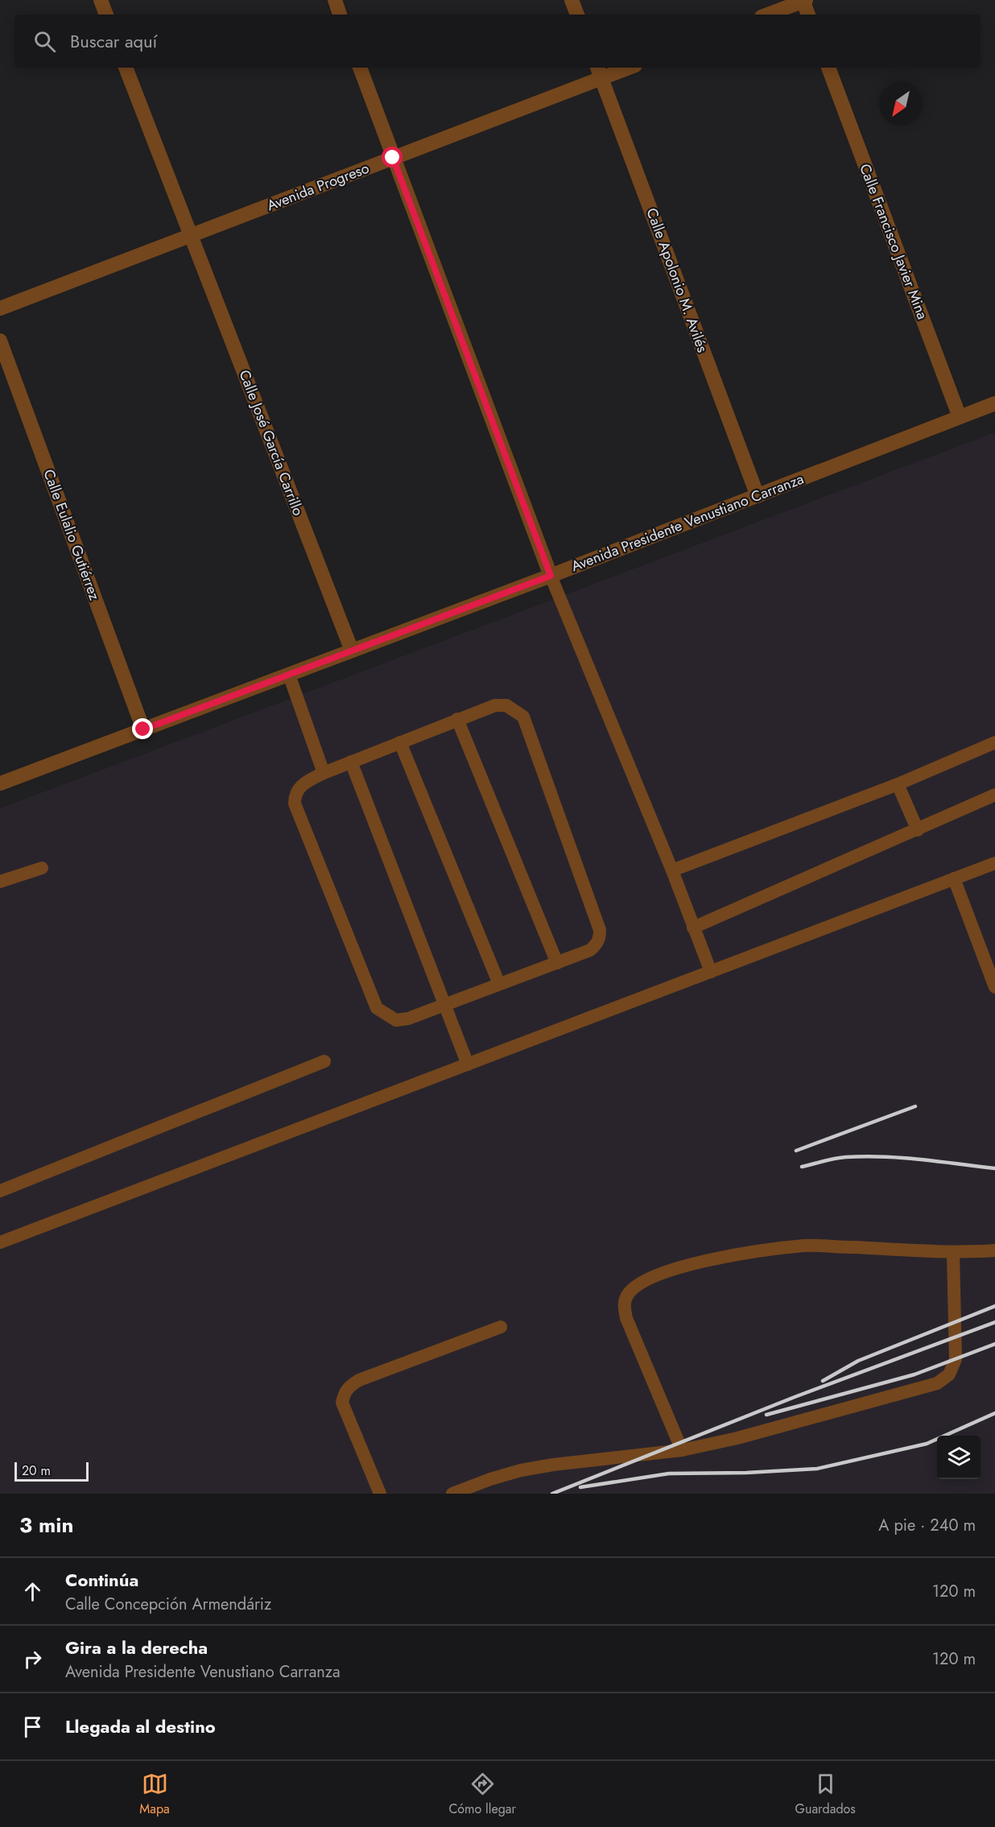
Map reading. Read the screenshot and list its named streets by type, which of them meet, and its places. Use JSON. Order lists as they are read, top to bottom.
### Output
{
  "streets": {
    "street": [
      "Avenida Progreso",
      "Calle Francisco Javier Mina",
      "Calle Apolonio M. Avilés",
      "Calle José García Carrillo",
      "Avenida Presidente Venustiano Carranza",
      "Calle Eulalio Gutiérrez"
    ]
  },
  "crossings": [
    ["Avenida Progreso", "Calle Apolonio M. Avilés"],
    ["Avenida Progreso", "Calle José García Carrillo"],
    ["Calle Francisco Javier Mina", "Avenida Presidente Venustiano Carranza"],
    ["Calle Apolonio M. Avilés", "Avenida Presidente Venustiano Carranza"],
    ["Calle José García Carrillo", "Avenida Presidente Venustiano Carranza"],
    ["Avenida Presidente Venustiano Carranza", "Calle Eulalio Gutiérrez"]
  ],
  "scale_bar": "20 m",
  "north": "bottom left",
  "page": {
    "search": "Buscar aquí",
    "scale": "20 m",
    "heading": ["3 min", "A pie · 240 m"],
    "list": [
      ["Continúa", "Calle Concepción Armendáriz", "120 m"],
      ["Gira a la derecha", "Avenida Presidente Venustiano Carranza", "120 m"],
      "Llegada al destino"
    ],
    "nav": ["Mapa", "Cómo llegar", "Guardados"]
  }
}
